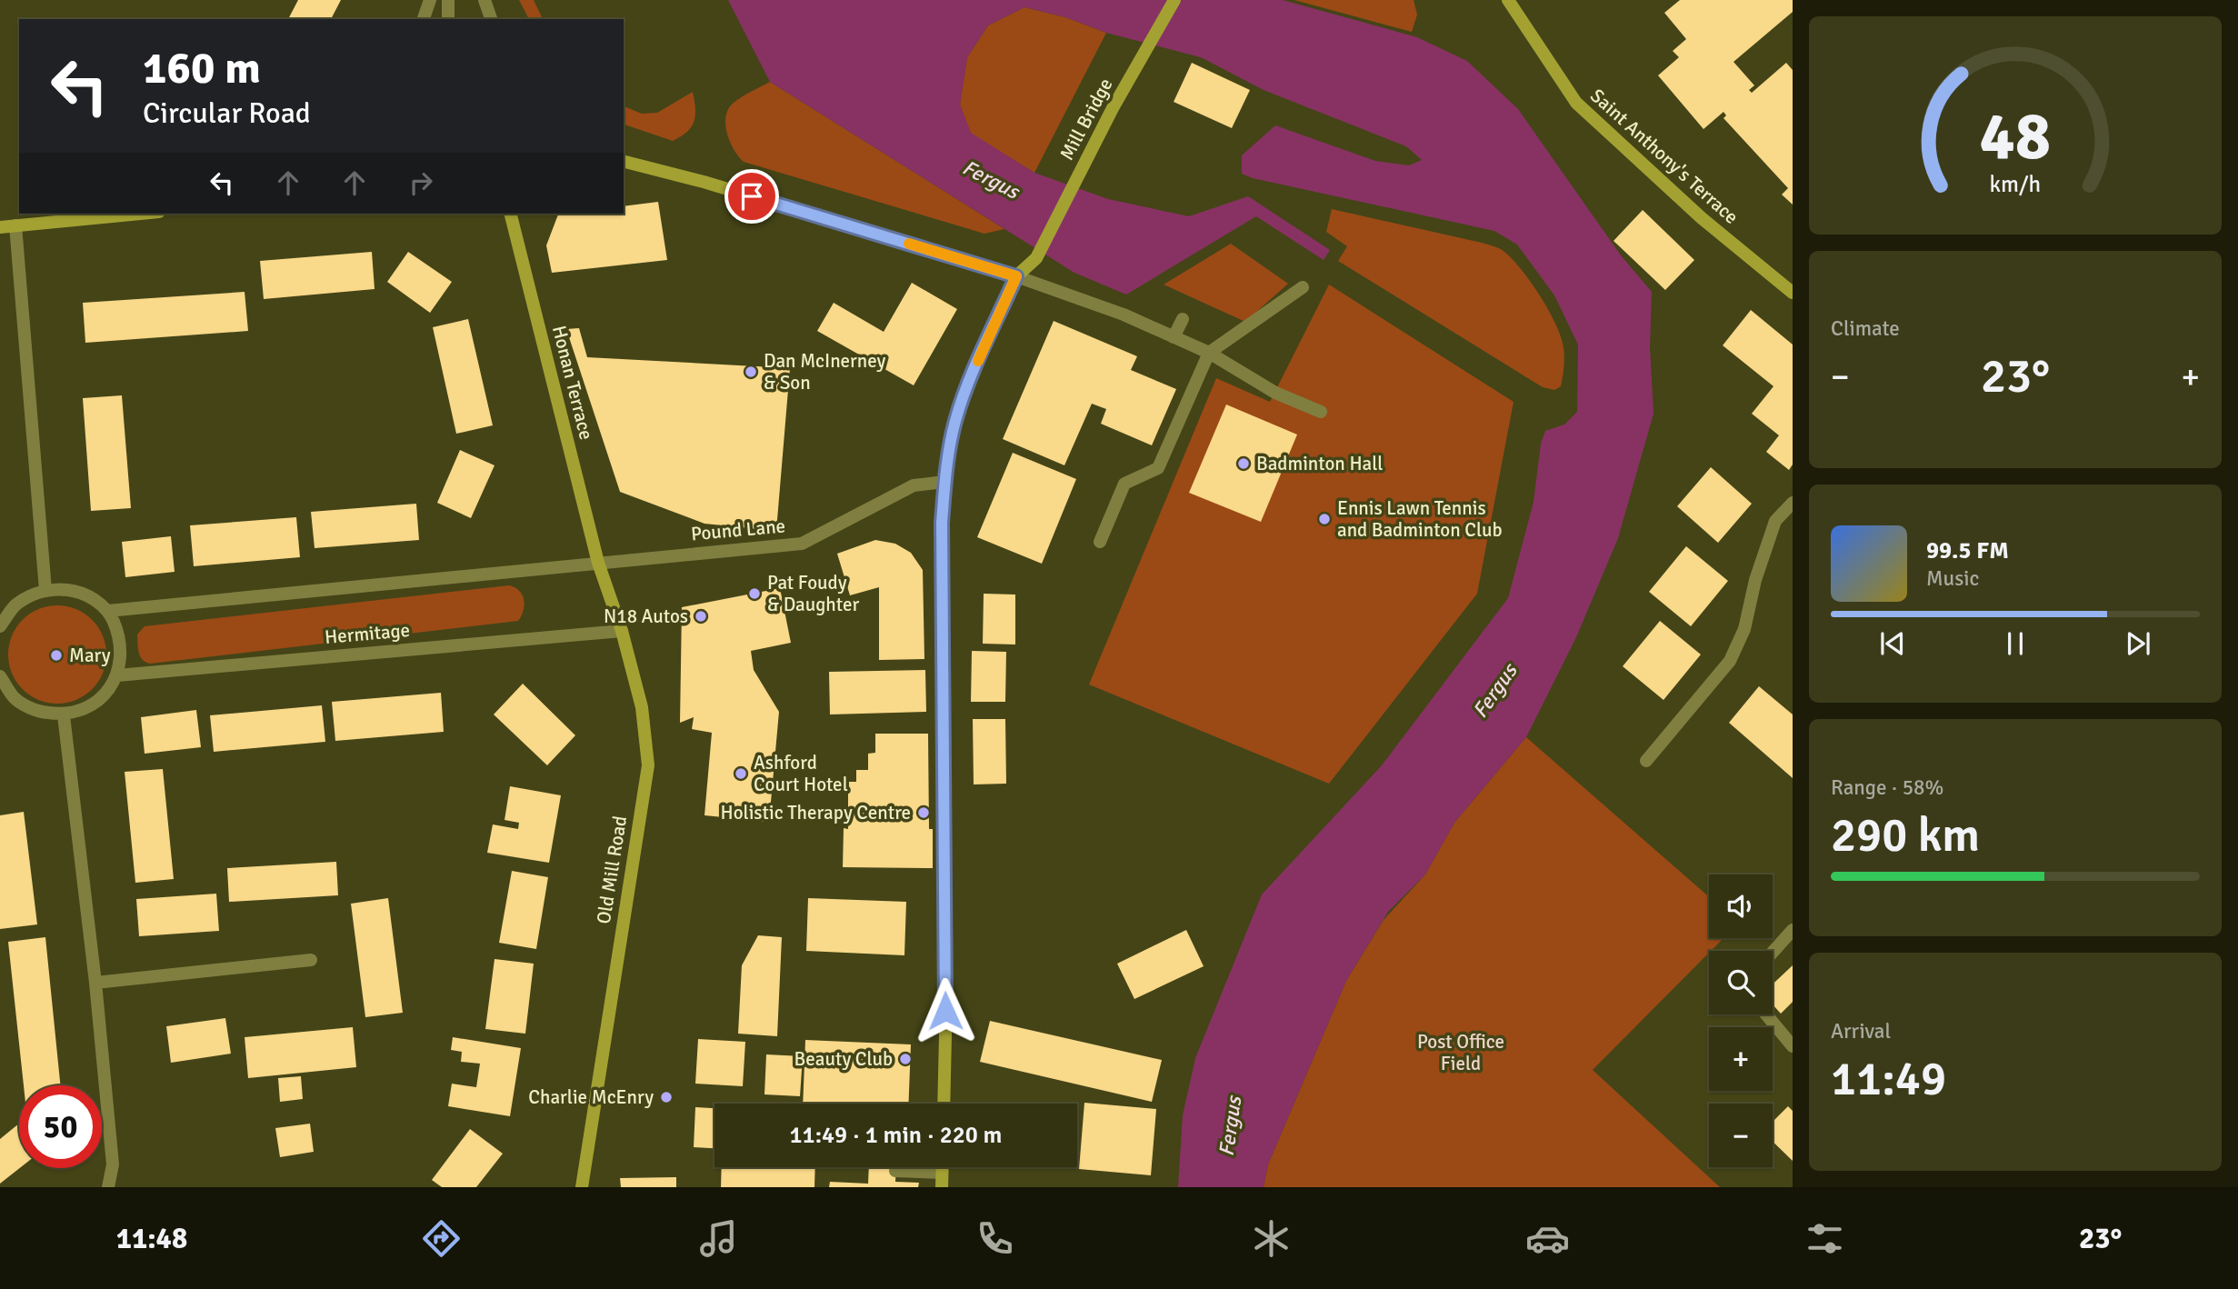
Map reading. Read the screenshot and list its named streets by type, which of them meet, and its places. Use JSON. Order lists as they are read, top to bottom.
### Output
{
  "streets": {
    "main road": [
      "Mill Bridge",
      "Saint Anthony's Terrace",
      "Honan Terrace",
      "Old Mill Road"
    ],
    "street": ["Pound Lane", "Hermitage"]
  },
  "crossings": [
    ["Honan Terrace", "Pound Lane"],
    ["Honan Terrace", "Old Mill Road"],
    ["Pound Lane", "Old Mill Road"],
    ["Hermitage", "Old Mill Road"]
  ],
  "water": ["Fergus"],
  "parks": ["Post Office Field"],
  "places": [
    "Dan McInerney & Son",
    "Badminton Hall",
    "Ennis Lawn Tennis and Badminton Club",
    "Pat Foudy & Daughter",
    "N18 Autos",
    "Mary",
    "Ashford Court Hotel",
    "Holistic Therapy Centre",
    "Beauty Club",
    "Charlie McEnry"
  ],
  "page": {
    "turn": ["160 m", "Circular Road"],
    "tile": [
      "Climate",
      ["Range · 58%", "290 km"],
      ["Arrival", "11:49"]
    ],
    "heat": ["−", "23°", "+"],
    "song": ["99.5 FM", "Music"],
    "map_buttons": ["+", "−"],
    "limit": "50",
    "trip": "11:49 · 1 min · 220 m",
    "tabs": ["11:48", "23°"],
    "gauge": ["48", "km/h"]
  }
}
